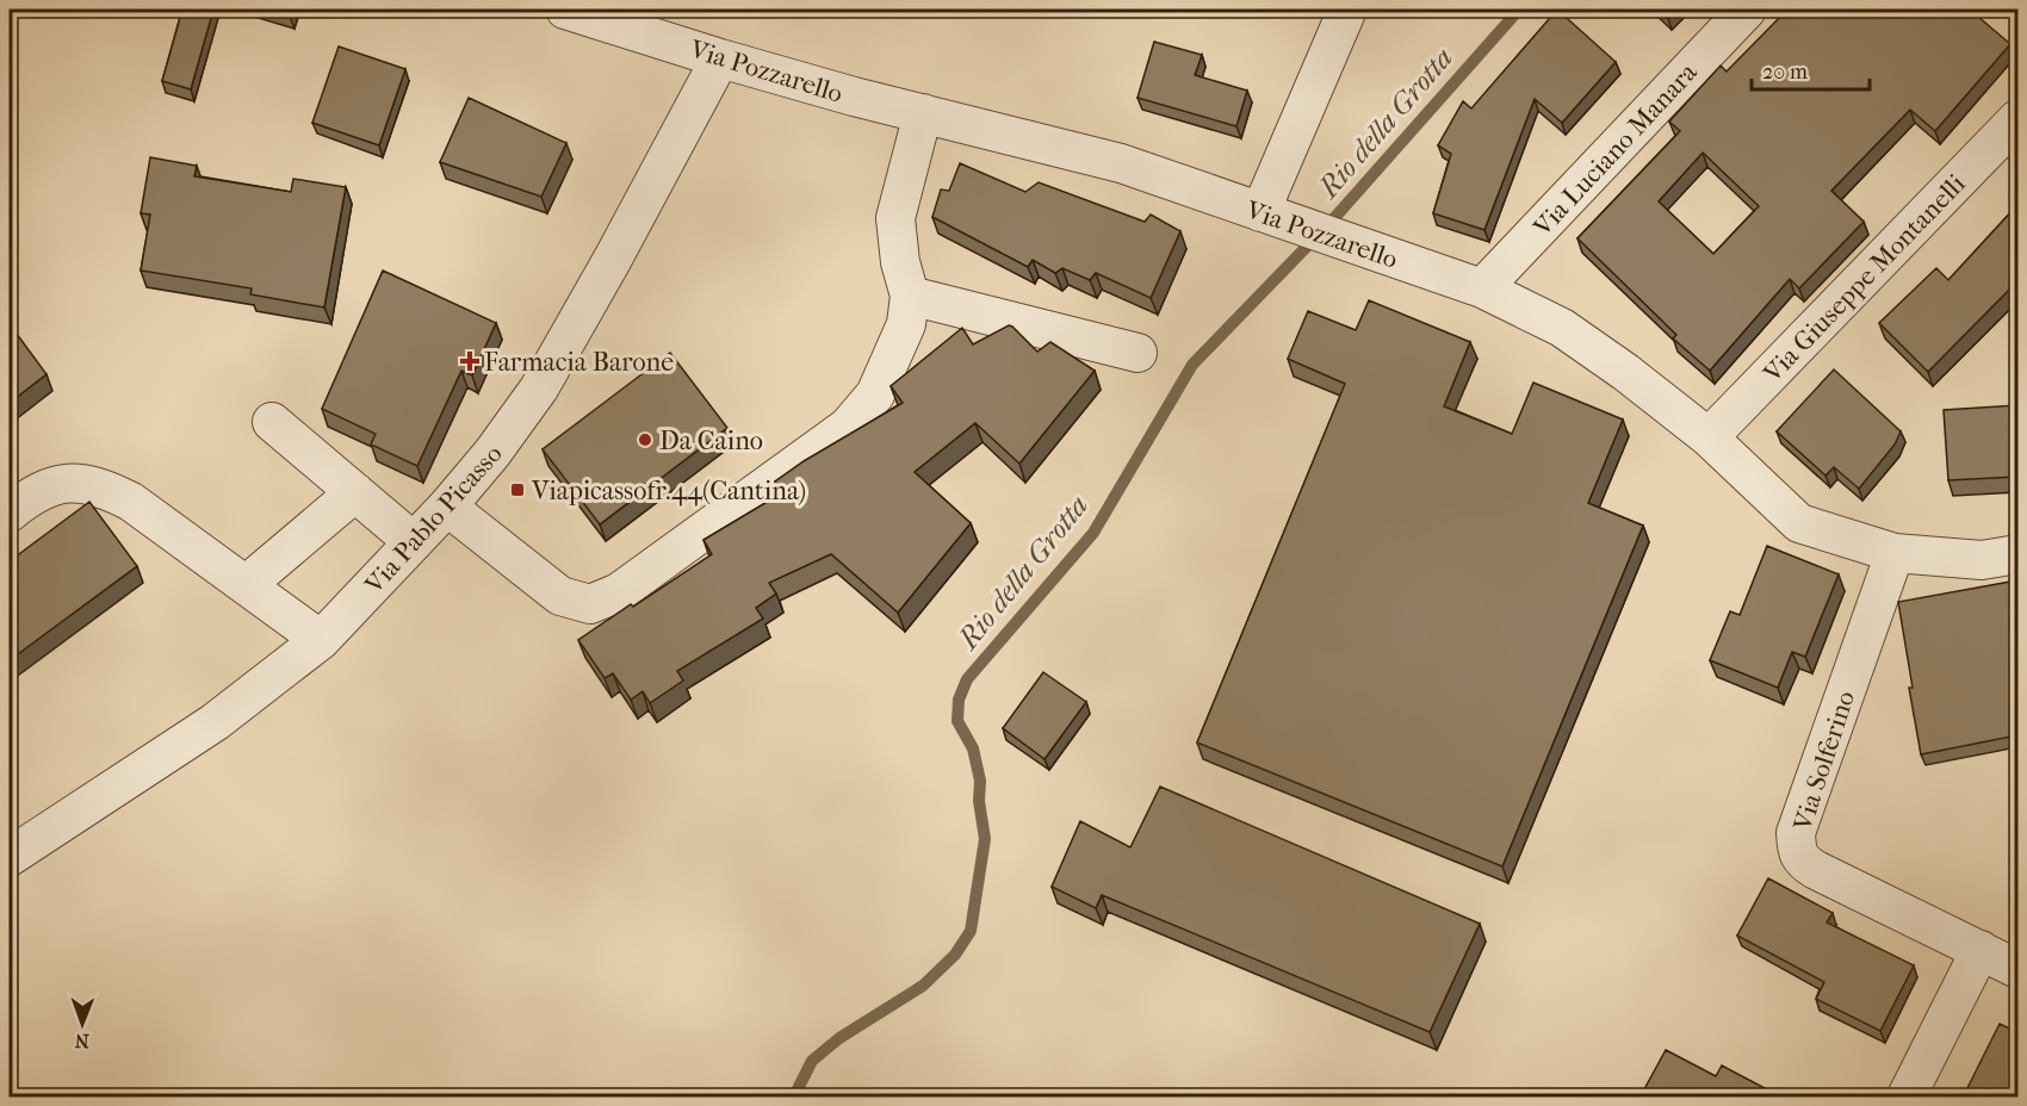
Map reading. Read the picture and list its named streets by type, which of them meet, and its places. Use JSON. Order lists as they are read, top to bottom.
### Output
{
  "streets": {
    "street": [
      "Via Pozzarello",
      "Via Luciano Manara",
      "Via Giuseppe Montanelli",
      "Via Pablo Picasso",
      "Via Solferino"
    ]
  },
  "crossings": [
    ["Via Pozzarello", "Via Luciano Manara"],
    ["Via Pozzarello", "Via Giuseppe Montanelli"],
    ["Via Pozzarello", "Via Pablo Picasso"],
    ["Via Pozzarello", "Via Solferino"]
  ],
  "water": ["Rio della Grotta"],
  "places": {
    "health": ["Farmacia Barone"],
    "other": ["Da Caino"],
    "transit": ["Viapicassofr.44(Cantina)"]
  },
  "scale_bar": "20 m",
  "north": "bottom"
}
